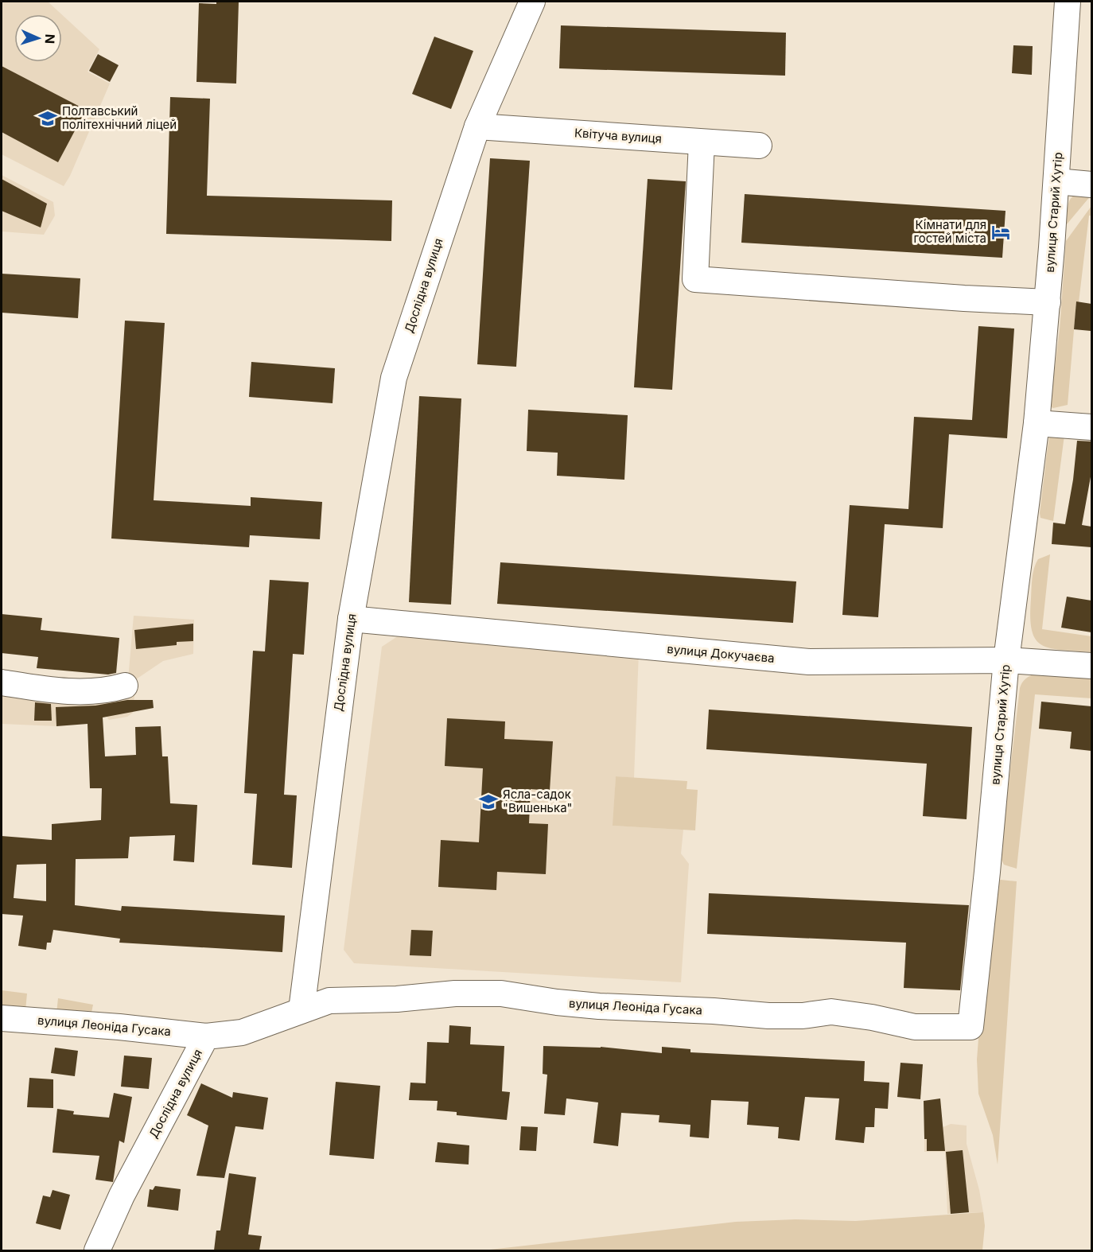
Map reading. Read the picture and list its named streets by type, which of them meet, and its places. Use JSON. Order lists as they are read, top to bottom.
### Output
{
  "streets": {
    "street": [
      "Квітуча вулиця",
      "вулиця Старий Хутір",
      "Дослідна вулиця",
      "вулиця Докучаєва",
      "вулиця Леоніда Гусака"
    ]
  },
  "crossings": [
    ["Квітуча вулиця", "Дослідна вулиця"],
    ["вулиця Старий Хутір", "вулиця Докучаєва"],
    ["вулиця Старий Хутір", "вулиця Леоніда Гусака"],
    ["Дослідна вулиця", "вулиця Докучаєва"],
    ["Дослідна вулиця", "вулиця Леоніда Гусака"]
  ],
  "places": {
    "school or university": ["Полтавський політехнічний ліцей", "Ясла-садок \"Вишенька\""],
    "hotel": ["Кімнати для гостей міста"]
  },
  "north": "right"
}
